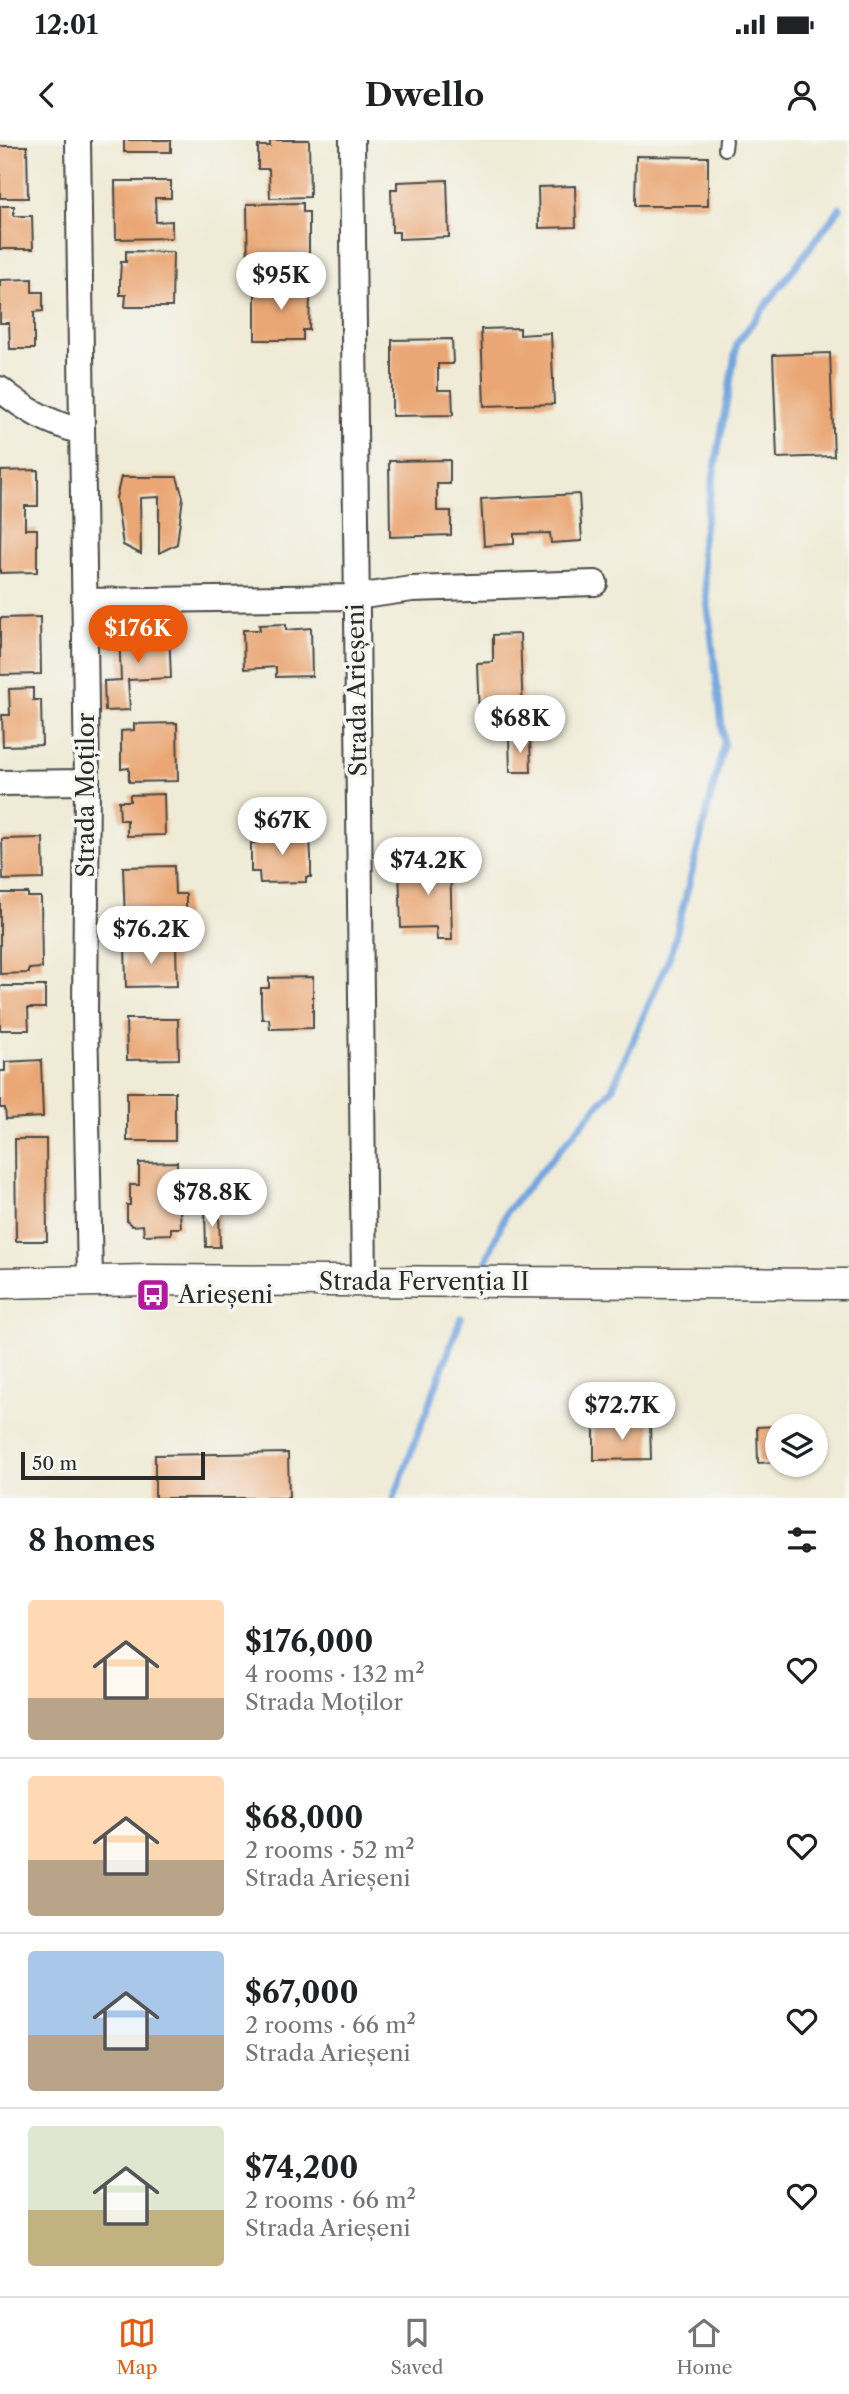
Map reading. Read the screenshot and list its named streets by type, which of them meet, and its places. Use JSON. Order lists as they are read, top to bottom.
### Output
{
  "streets": {
    "street": ["Strada Arieșeni", "Strada Moților", "Strada Fervenția II"]
  },
  "crossings": [
    ["Strada Arieșeni", "Strada Fervenția II"],
    ["Strada Moților", "Strada Fervenția II"]
  ],
  "places": {
    "bus stop": ["Arieșeni"]
  },
  "scale_bar": "50 m",
  "page": {
    "status": "12:01",
    "header": "Dwello",
    "price": [
      "$95K",
      "$176K",
      "$68K",
      "$67K",
      "$74.2K",
      "$76.2K",
      "$78.8K",
      "$72.7K"
    ],
    "scale": "50 m",
    "heading": "8 homes",
    "list": [
      {
        "name": "$176,000",
        "note": "4 rooms · 132 m² · Strada Moților"
      },
      {
        "name": "$68,000",
        "note": "2 rooms · 52 m² · Strada Arieșeni"
      },
      {
        "name": "$67,000",
        "note": "2 rooms · 66 m² · Strada Arieșeni"
      },
      {
        "name": "$74,200",
        "note": "2 rooms · 66 m² · Strada Arieșeni"
      }
    ],
    "tabs": ["Map", "Saved", "Home"]
  }
}
